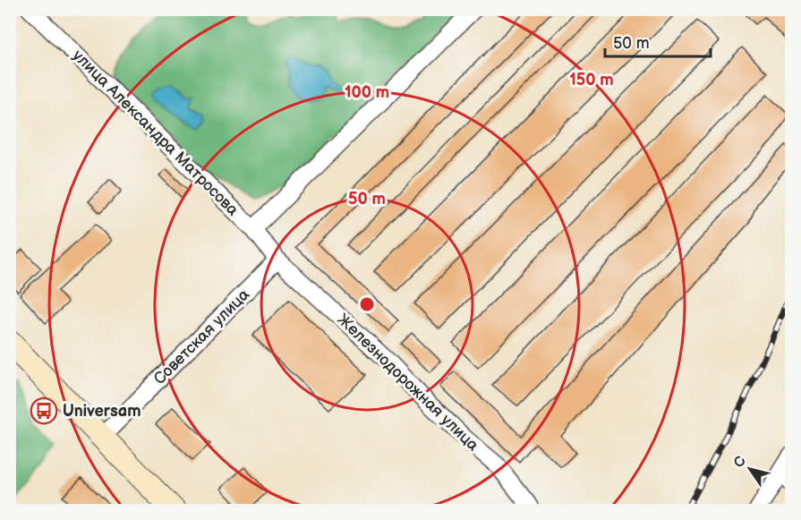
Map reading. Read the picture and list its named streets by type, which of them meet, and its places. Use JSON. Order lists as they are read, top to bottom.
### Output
{
  "streets": {
    "street": ["улица Александра Матросова", "Советская улица", "Железнодорожная улица"]
  },
  "crossings": [
    ["улица Александра Матросова", "Советская улица"],
    ["улица Александра Матросова", "Железнодорожная улица"],
    ["Советская улица", "Железнодорожная улица"]
  ],
  "places": {
    "bus stop": ["Universam"]
  },
  "scale_bar": "50 m",
  "north": "top left",
  "rings": ["150 m", "100 m", "50 m"]
}
